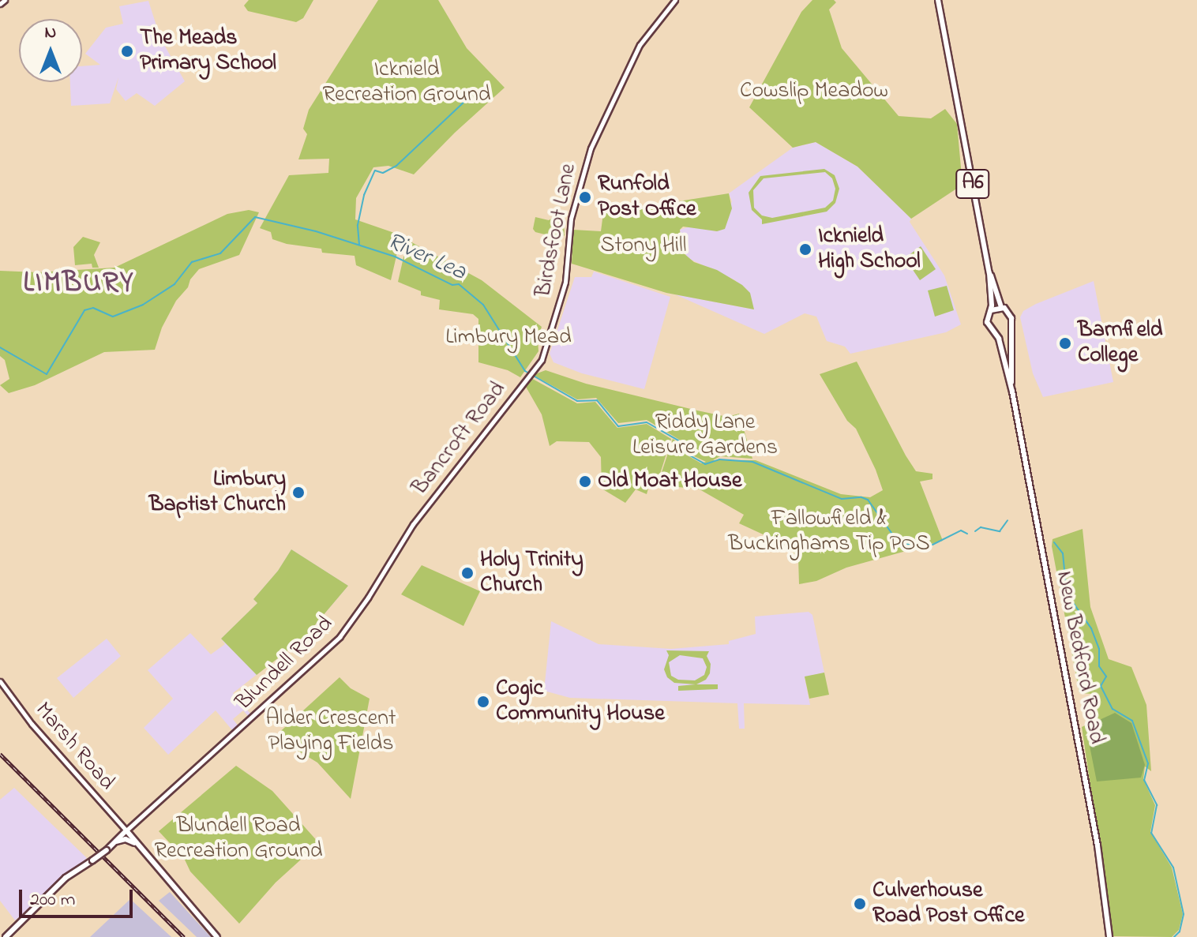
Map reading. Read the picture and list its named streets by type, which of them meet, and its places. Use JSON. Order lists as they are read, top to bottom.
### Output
{
  "streets": {
    "main road": ["A6", "New Bedford Road"],
    "street": [
      "Birdsfoot Lane",
      "Bancroft Road",
      "Blundell Road",
      "Marsh Road"
    ]
  },
  "crossings": [
    ["A6", "New Bedford Road"],
    ["Birdsfoot Lane", "Bancroft Road"],
    ["Bancroft Road", "Blundell Road"],
    ["Blundell Road", "Marsh Road"]
  ],
  "districts": ["LIMBURY"],
  "water": ["River Lea"],
  "parks": [
    "Icknield Recreation Ground",
    "Cowslip Meadow",
    "Stony Hill",
    "Limbury Mead",
    "Riddy Lane Leisure Gardens",
    "Fallowfield & Buckinghams Tip POS",
    "Alder Crescent Playing Fields",
    "Blundell Road Recreation Ground"
  ],
  "places": [
    "The Meads Primary School",
    "Runfold Post Office",
    "Icknield High School",
    "Barnfield College",
    "Old Moat House",
    "Limbury Baptist Church",
    "Holy Trinity Church",
    "Cogic Community House",
    "Culverhouse Road Post Office"
  ],
  "scale_bar": "200 m",
  "north": "top"
}
